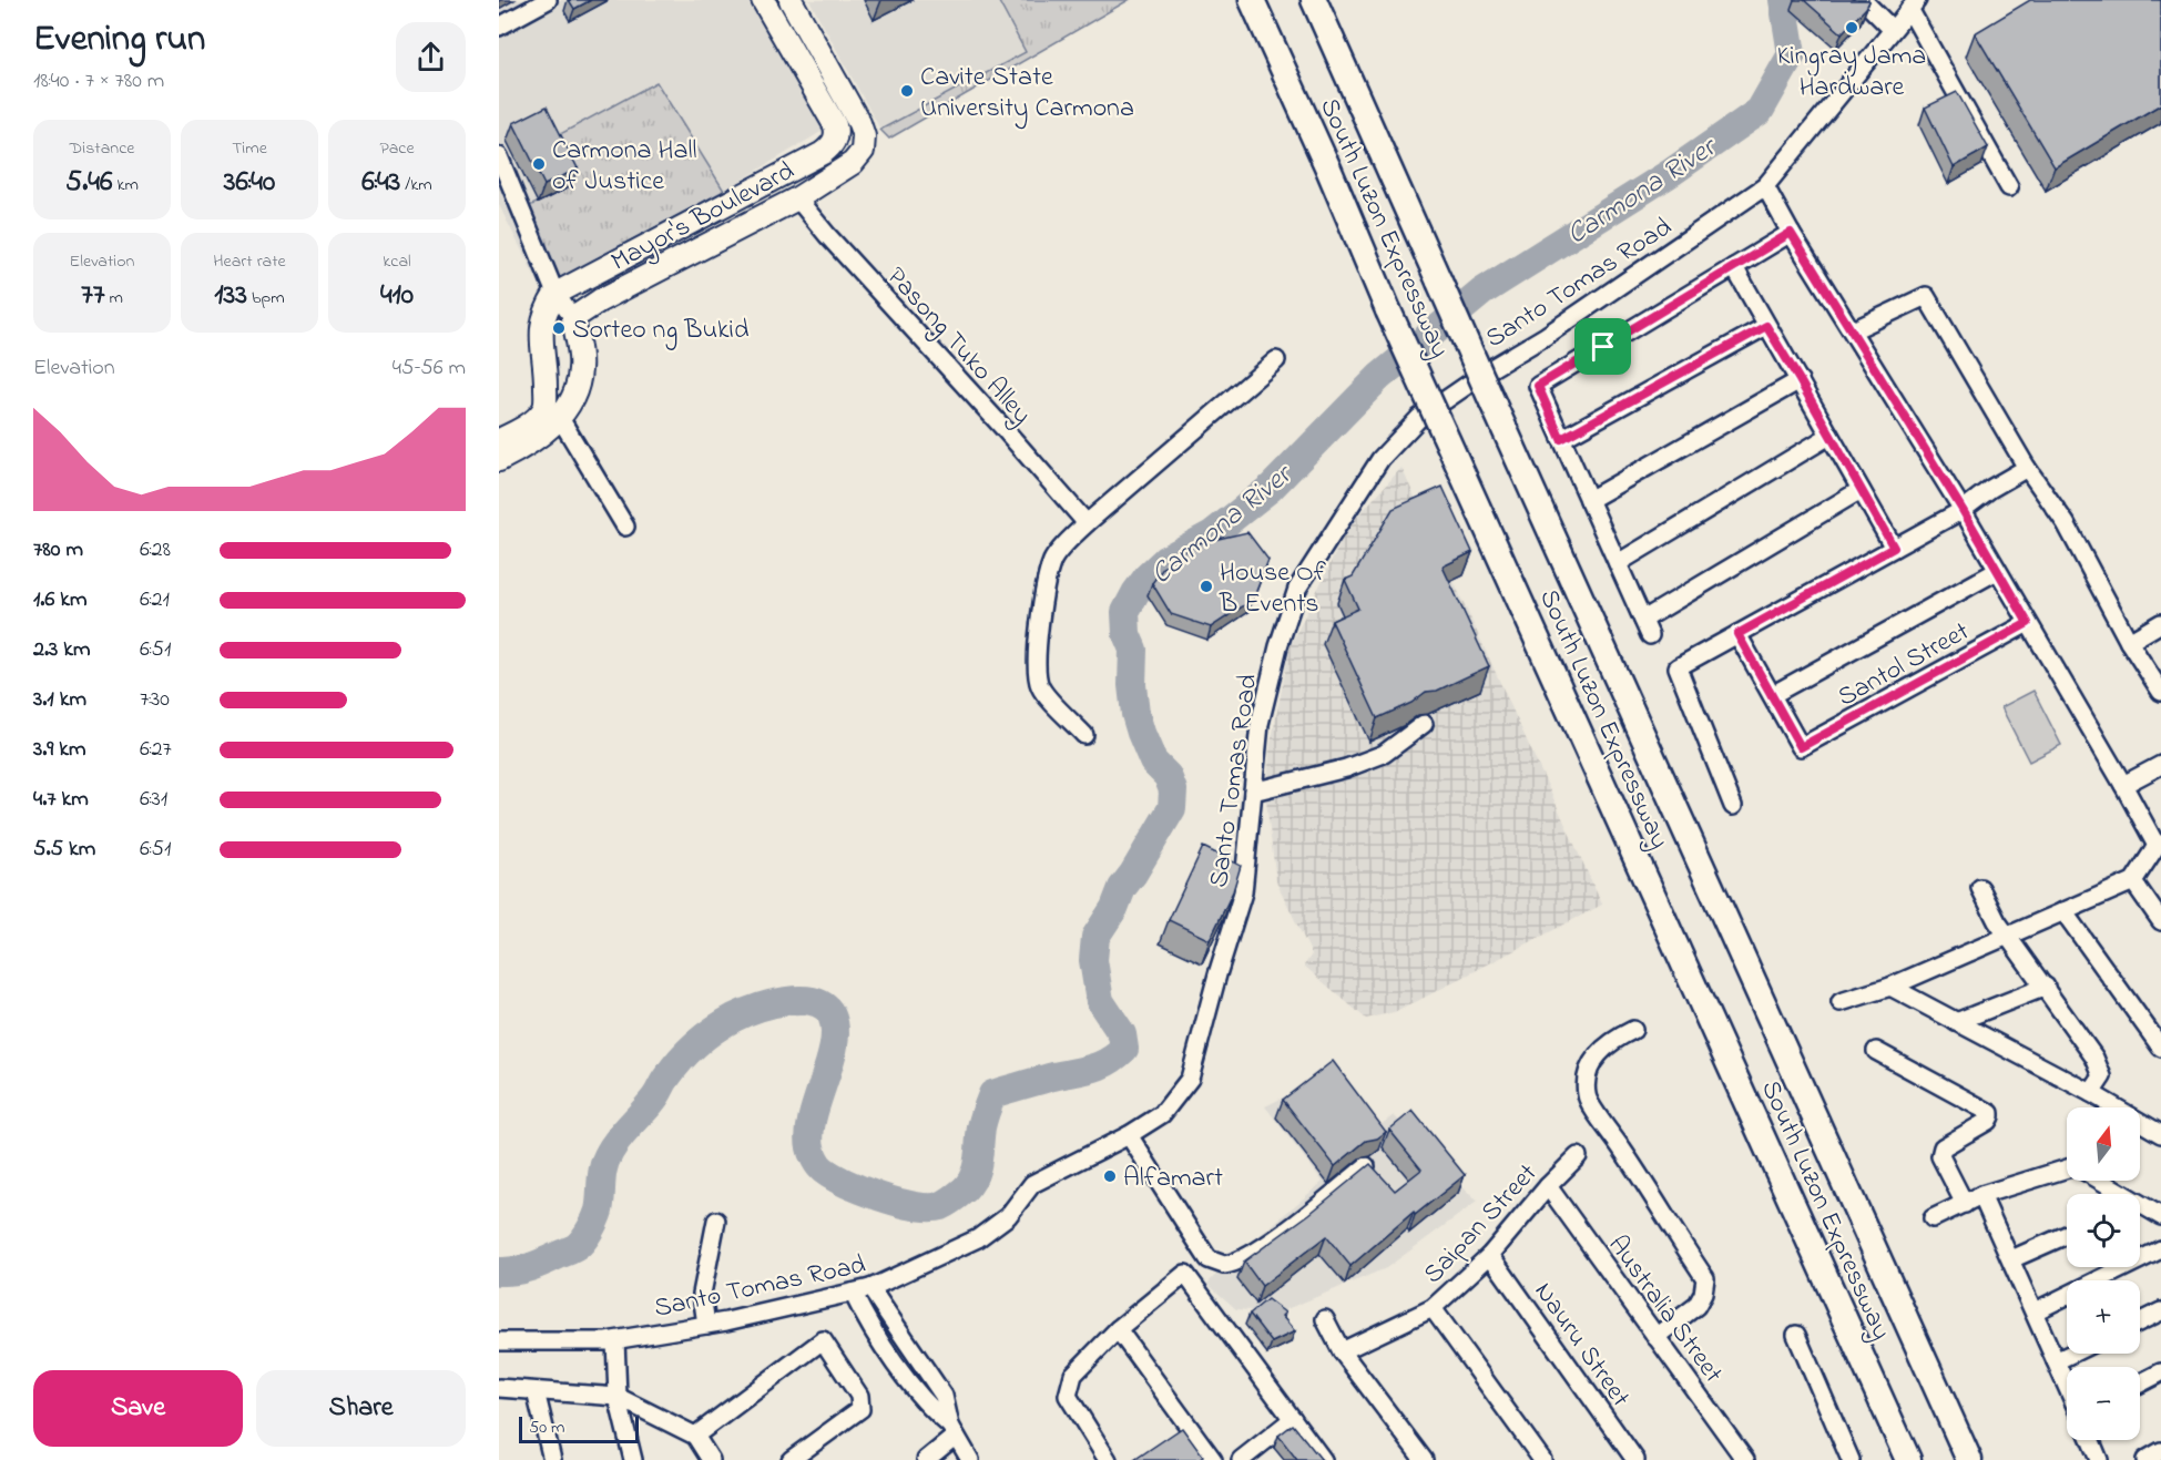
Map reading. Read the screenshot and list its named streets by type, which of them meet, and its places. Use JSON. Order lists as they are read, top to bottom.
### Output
{
  "streets": {
    "highway": ["South Luzon Expressway"],
    "main road": ["Mayor's Boulevard"],
    "street": [
      "Santo Tomas Road",
      "Pasong Tuko Alley",
      "Santol Street",
      "Saipan Street",
      "Australia Street",
      "Nauru Street"
    ]
  },
  "crossings": [
    ["Mayor's Boulevard", "Pasong Tuko Alley"],
    ["Saipan Street", "Australia Street"],
    ["Saipan Street", "Nauru Street"]
  ],
  "water": ["Carmona River"],
  "places": [
    "Kingray Jama Hardware",
    "Cavite State University Carmona",
    "Carmona Hall of Justice",
    "Sorteo ng Bukid",
    "House Of B Events",
    "Alfamart"
  ],
  "scale_bar": "50 m",
  "north": "top",
  "page": {
    "heading": ["Evening run", "18:40 · 7 × 780 m"],
    "stats": [
      ["Distance", "5.46 km"],
      ["Time", "36:40"],
      ["Pace", "6:43 /km"],
      ["Elevation", "77 m"],
      ["Heart rate", "133 bpm"],
      ["kcal", "410"]
    ],
    "chart": ["Elevation", "45–56 m"],
    "list": [
      {
        "name": "780 m",
        "note": "6:28"
      },
      {
        "name": "1.6 km",
        "note": "6:21"
      },
      {
        "name": "2.3 km",
        "note": "6:51"
      },
      {
        "name": "3.1 km",
        "note": "7:30"
      },
      {
        "name": "3.9 km",
        "note": "6:27"
      },
      {
        "name": "4.7 km",
        "note": "6:31"
      },
      {
        "name": "5.5 km",
        "note": "6:51"
      }
    ],
    "map_buttons": ["+", "−"],
    "buttons": ["Save", "Share"],
    "scale": "50 m"
  }
}
